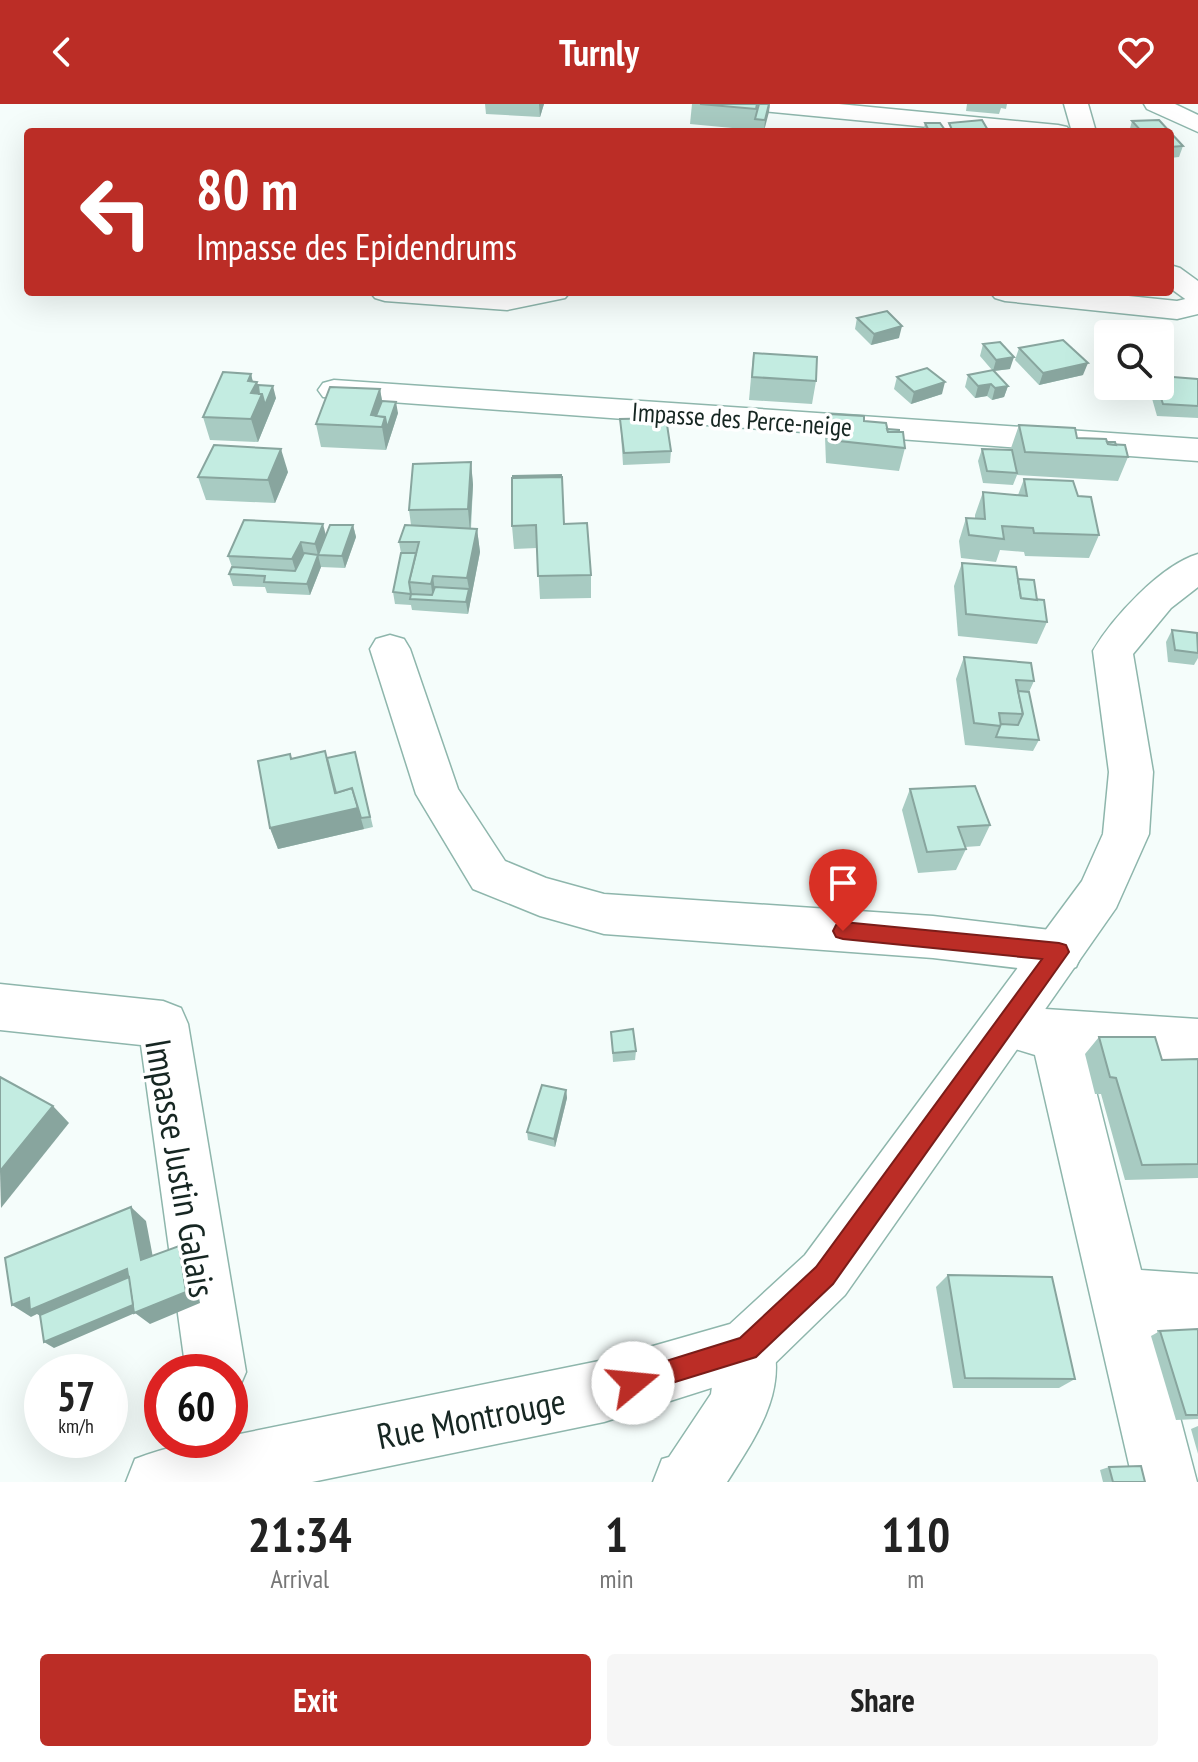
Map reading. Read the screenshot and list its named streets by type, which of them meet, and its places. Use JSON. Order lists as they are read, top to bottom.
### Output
{
  "streets": {
    "street": ["Impasse des Perce-neige", "Impasse Justin Galais", "Rue Montrouge"]
  },
  "page": {
    "header": "Turnly",
    "turn": ["80 m", "Impasse des Epidendrums"],
    "speed": "57 km/h",
    "limit": "60",
    "eta": [
      "21:34",
      "Arrival",
      "1",
      "min",
      "110",
      "m"
    ],
    "buttons": ["Exit", "Share"]
  }
}
